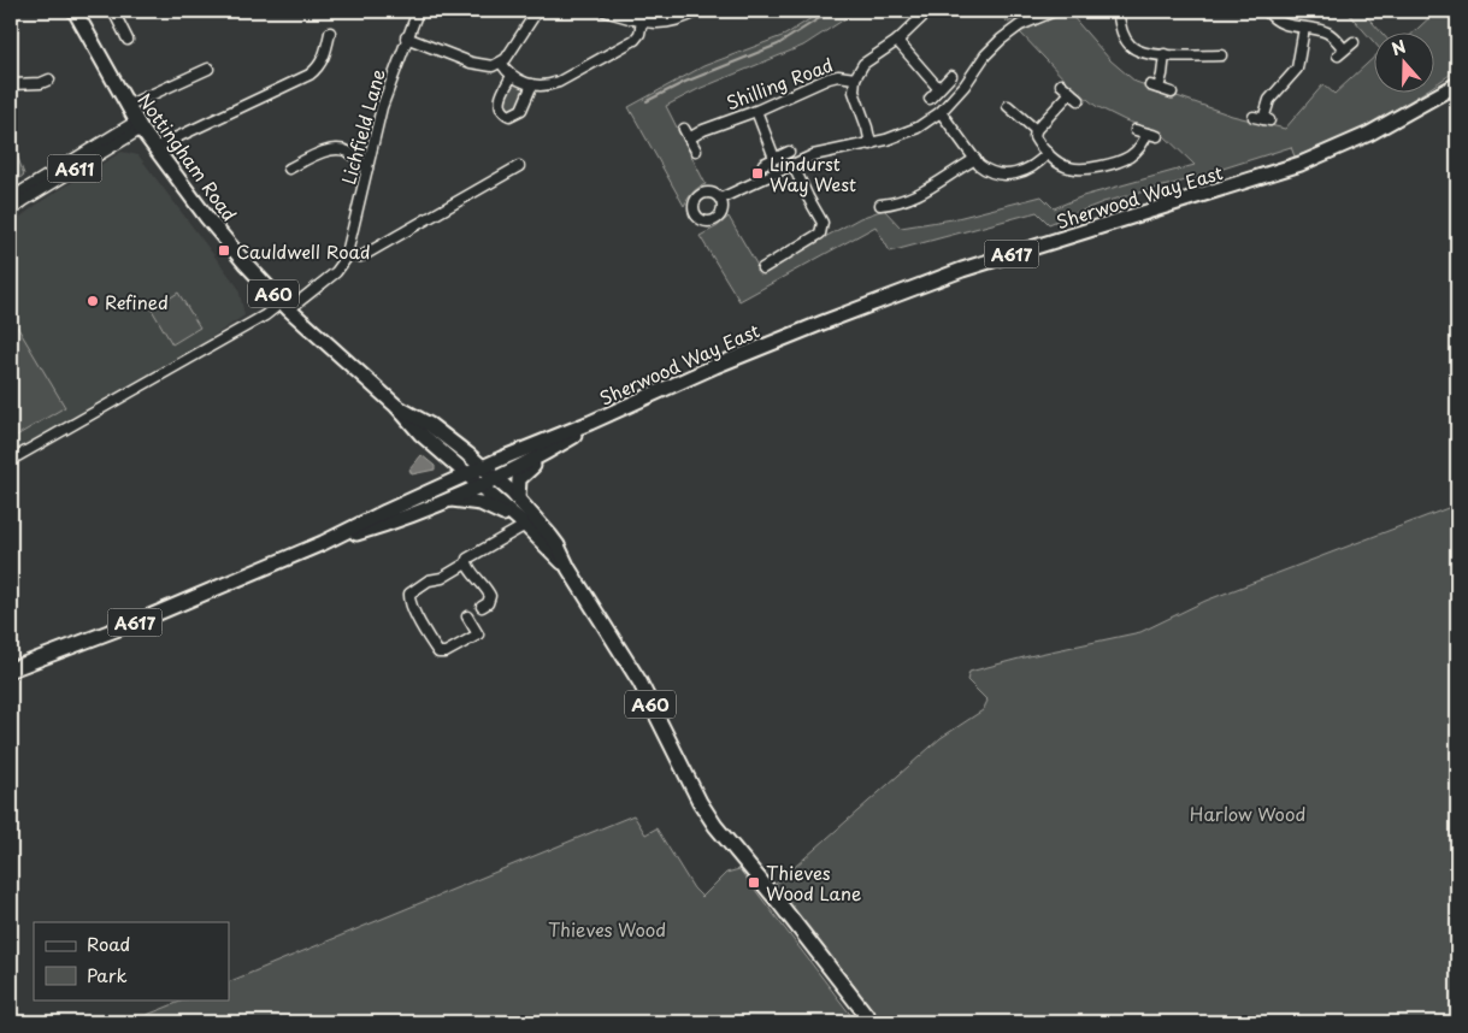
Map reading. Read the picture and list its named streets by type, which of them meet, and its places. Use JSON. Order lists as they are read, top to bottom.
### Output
{
  "streets": {
    "highway": [
      "Nottingham Road",
      "Sherwood Way East",
      "A617",
      "A60"
    ],
    "main road": ["A611"],
    "street": ["Shilling Road", "Lichfield Lane"]
  },
  "crossings": [
    ["Nottingham Road", "A611"],
    ["Nottingham Road", "Sherwood Way East"],
    ["Nottingham Road", "A617"],
    ["Sherwood Way East", "A617"]
  ],
  "parks": ["Harlow Wood", "Thieves Wood"],
  "places": {
    "transit": ["Lindurst Way West", "Cauldwell Road", "Thieves Wood Lane"],
    "other": ["Refined"]
  },
  "legend": ["Road", "Park"],
  "north": "top"
}
